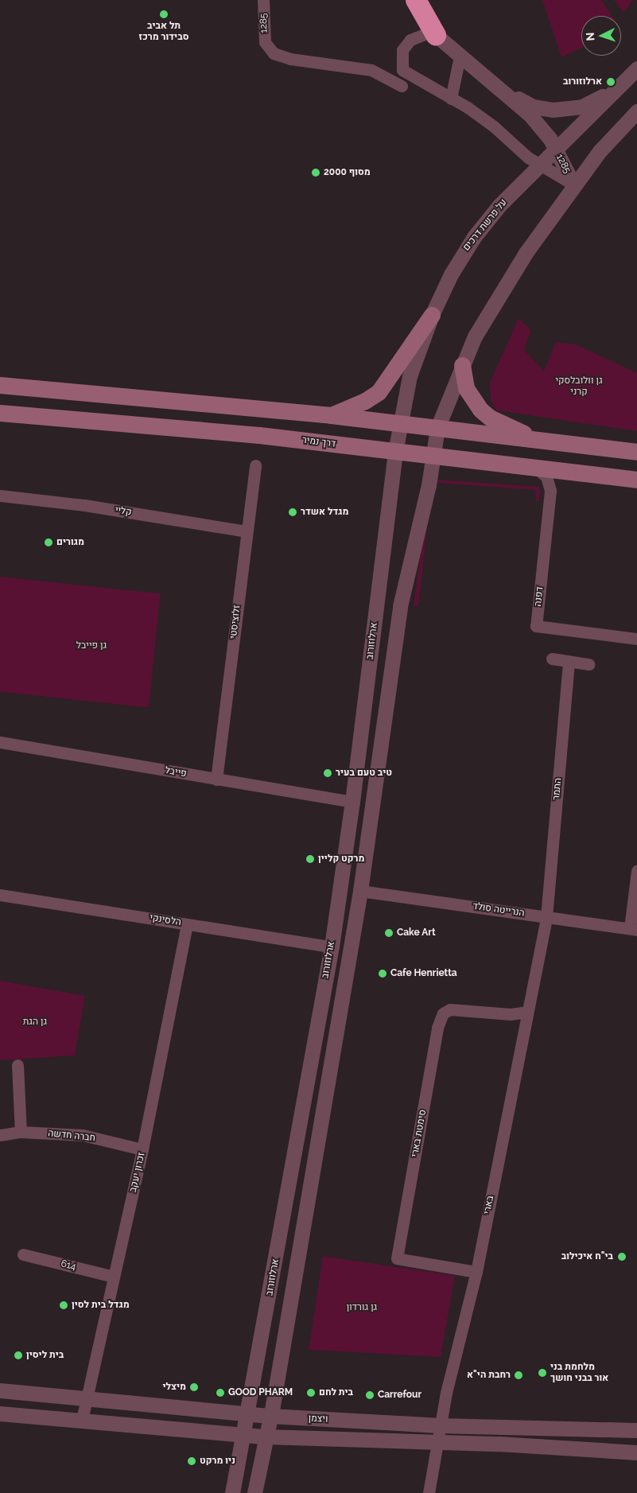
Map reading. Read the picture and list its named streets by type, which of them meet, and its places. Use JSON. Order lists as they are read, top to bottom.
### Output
{
  "streets": {
    "main road": ["דרך נמיר"],
    "street": [
      "1285",
      "על פרשת דרכים",
      "קליי",
      "דפנה",
      "זלוציסטי",
      "ארלוזורוב",
      "פייבל",
      "התמר",
      "הנרייטה סולד",
      "הלסינקי",
      "סימטת בארי",
      "חברה חדשה",
      "זכרון יעקב",
      "בארי",
      "614",
      "ויצמן"
    ]
  },
  "crossings": [
    ["1285", "על פרשת דרכים"],
    ["על פרשת דרכים", "ארלוזורוב"],
    ["דרך נמיר", "דפנה"],
    ["דרך נמיר", "ארלוזורוב"],
    ["קליי", "זלוציסטי"],
    ["זלוציסטי", "פייבל"],
    ["ארלוזורוב", "פייבל"],
    ["ארלוזורוב", "הנרייטה סולד"],
    ["ארלוזורוב", "הלסינקי"],
    ["ארלוזורוב", "ויצמן"],
    ["התמר", "הנרייטה סולד"],
    ["התמר", "בארי"],
    ["הנרייטה סולד", "בארי"],
    ["הלסינקי", "זכרון יעקב"],
    ["סימטת בארי", "בארי"],
    ["חברה חדשה", "זכרון יעקב"],
    ["זכרון יעקב", "614"],
    ["זכרון יעקב", "ויצמן"],
    ["בארי", "ויצמן"]
  ],
  "parks": [
    "גן וולובלסקי קרני",
    "גן פייבל",
    "גן הגת",
    "גן גורדון"
  ],
  "places": [
    "תל אביב סבידור מרכז",
    "ארלוזורוב",
    "מסוף 2000",
    "מגדל אשדר",
    "מגורים",
    "טיב טעם בעיר",
    "מרקט קליין",
    "Cake Art",
    "Cafe Henrietta",
    "בי\"ח איכילוב",
    "מגדל בית לסין",
    "בית ליסין",
    "מלחמת בני אור בבני חושך",
    "רחבת הי\"א",
    "מיצלי",
    "GOOD PHARM",
    "בית לחם",
    "Carrefour",
    "ניו מרקט"
  ],
  "north": "left"
}
